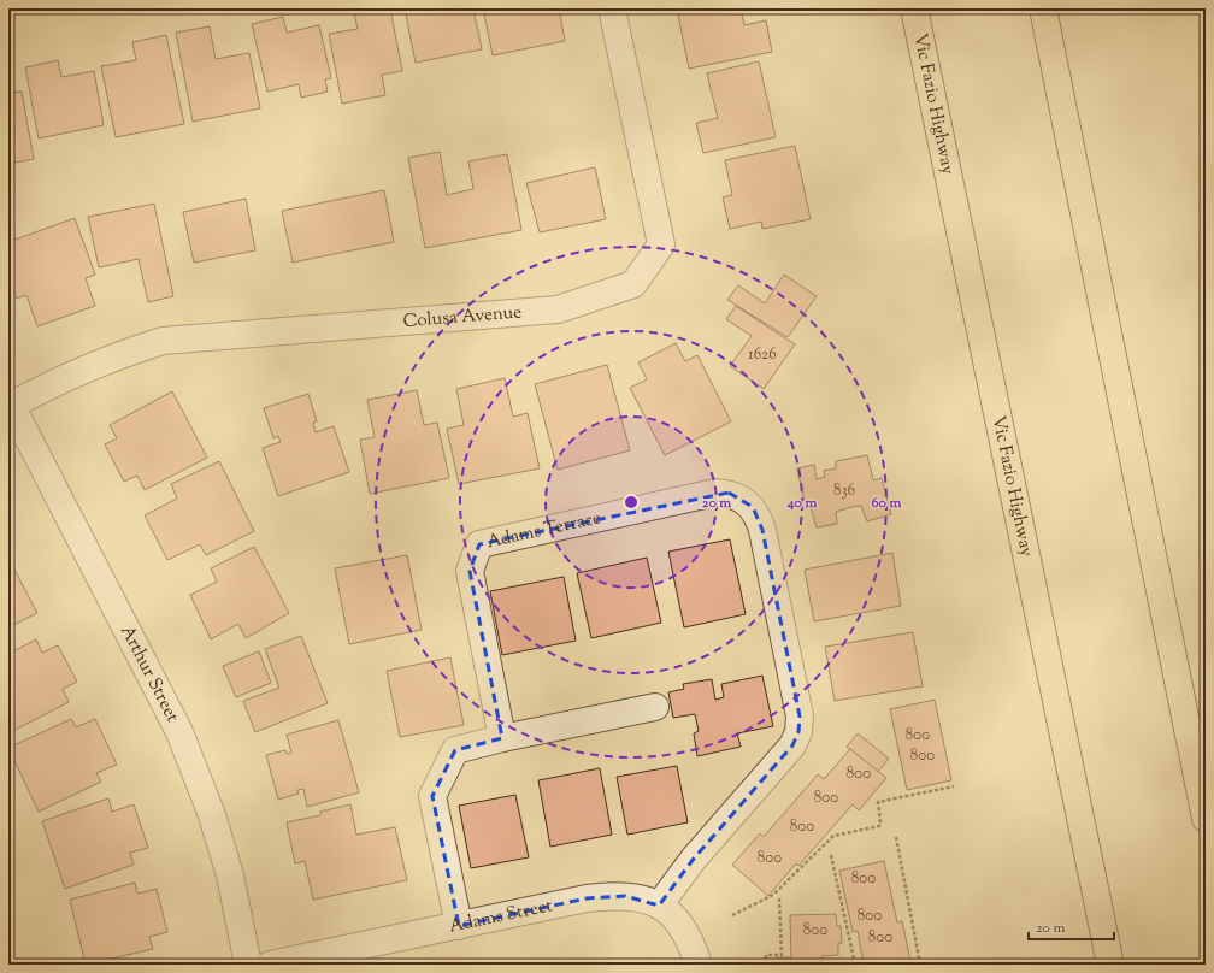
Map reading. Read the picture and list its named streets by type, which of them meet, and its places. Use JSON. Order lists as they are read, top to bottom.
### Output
{
  "streets": {
    "highway": ["Vic Fazio Highway"],
    "street": [
      "Colusa Avenue",
      "Adams Terrace",
      "Arthur Street",
      "Adams Street"
    ]
  },
  "crossings": [
    ["Colusa Avenue", "Arthur Street"],
    ["Adams Terrace", "Adams Street"]
  ],
  "house_numbers": [
    "1626",
    "836",
    "800",
    "800",
    "800",
    "800",
    "800",
    "800",
    "800",
    "800",
    "800",
    "800"
  ],
  "scale_bar": "20 m",
  "rings": ["20 m", "40 m", "60 m"]
}
